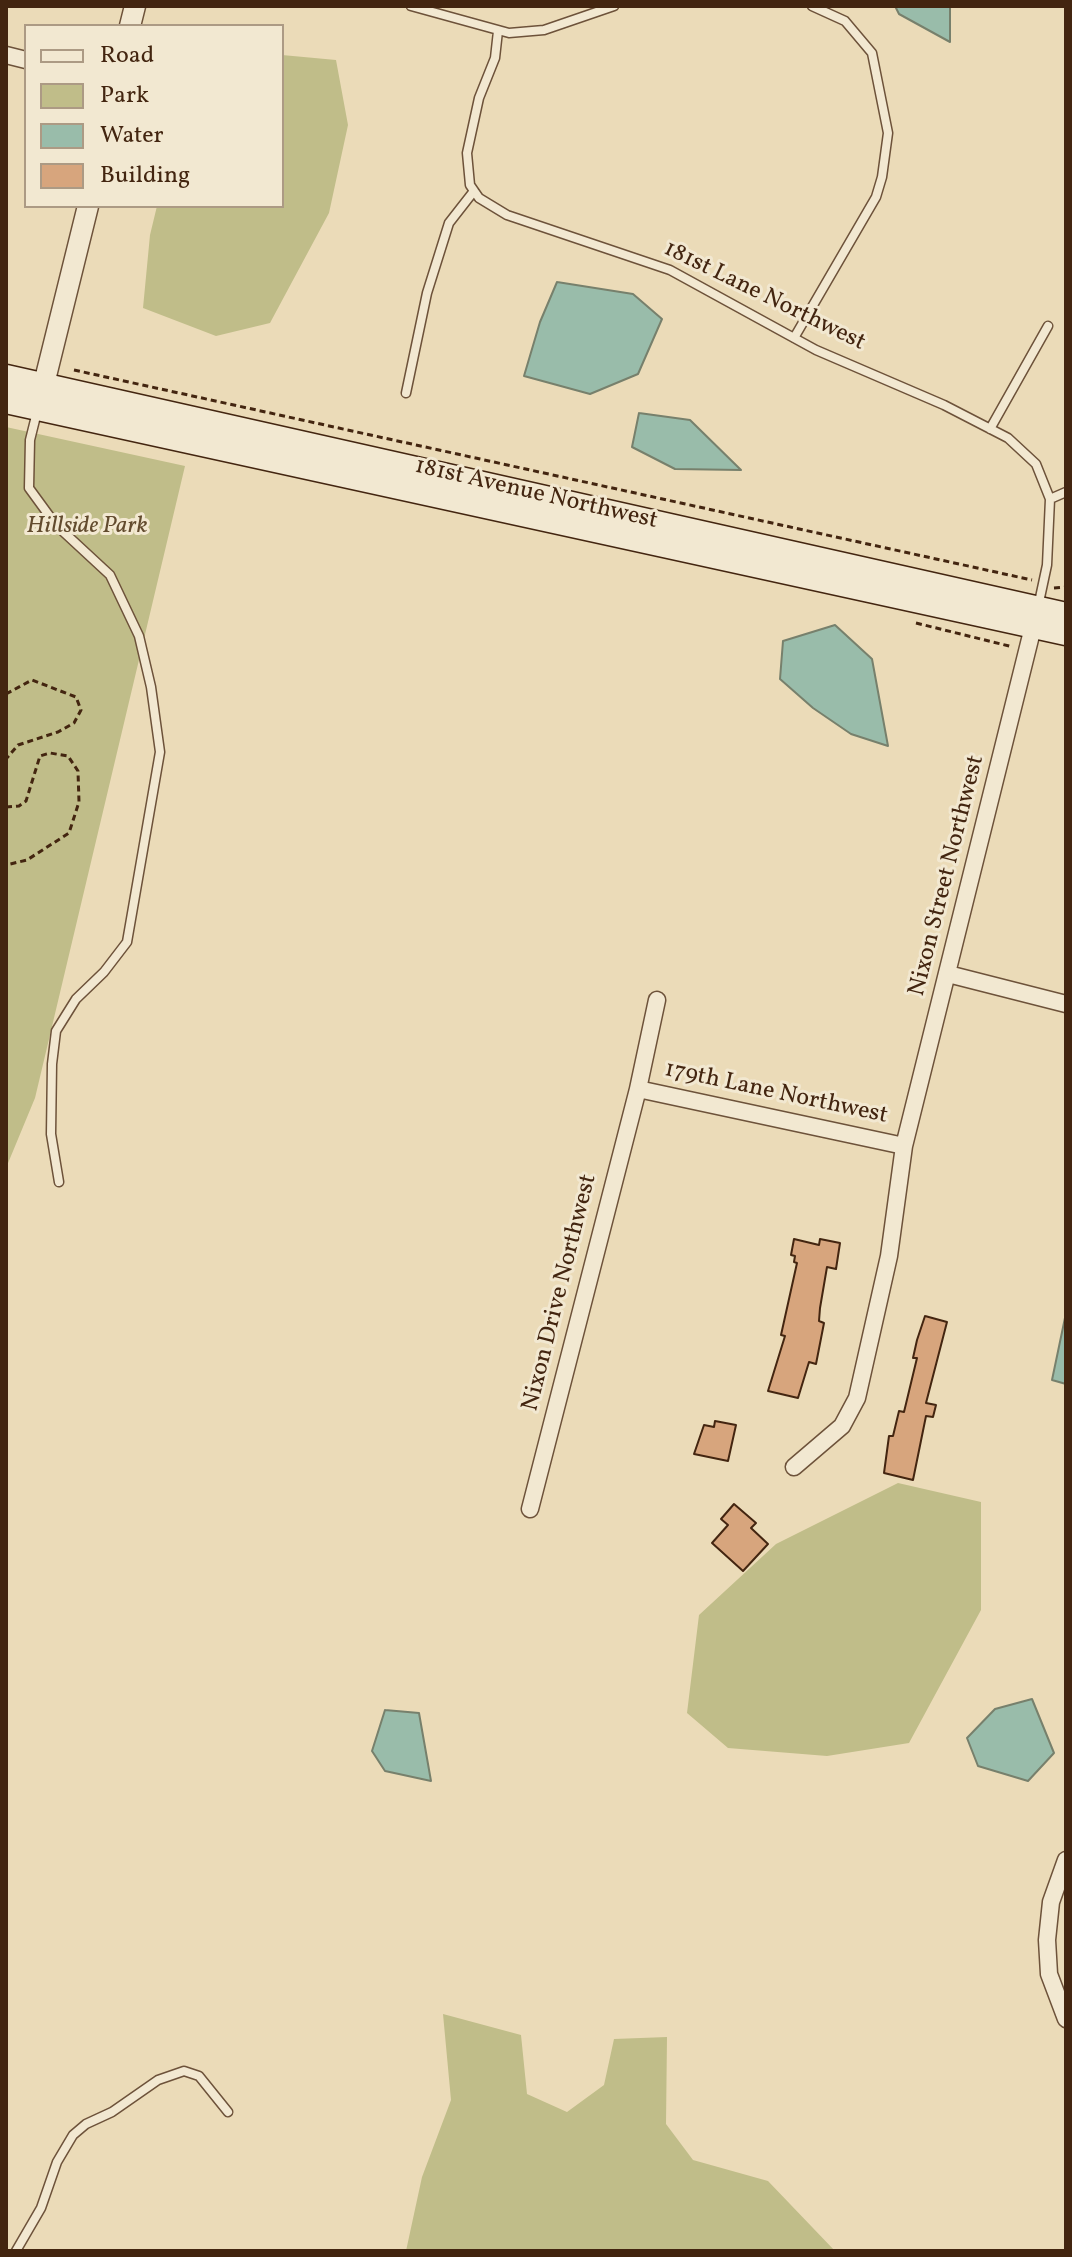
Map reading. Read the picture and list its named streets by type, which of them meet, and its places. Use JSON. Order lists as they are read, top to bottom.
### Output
{
  "streets": {
    "main road": ["181st Avenue Northwest"],
    "street": ["Nixon Street Northwest", "179th Lane Northwest", "Nixon Drive Northwest"],
    "lane": ["181st Lane Northwest"]
  },
  "crossings": [
    ["181st Lane Northwest", "181st Avenue Northwest"],
    ["181st Lane Northwest", "Nixon Street Northwest"],
    ["181st Avenue Northwest", "Nixon Street Northwest"],
    ["Nixon Street Northwest", "179th Lane Northwest"],
    ["179th Lane Northwest", "Nixon Drive Northwest"]
  ],
  "parks": ["Hillside Park"],
  "legend": [
    "Road",
    "Park",
    "Water",
    "Building"
  ]
}
